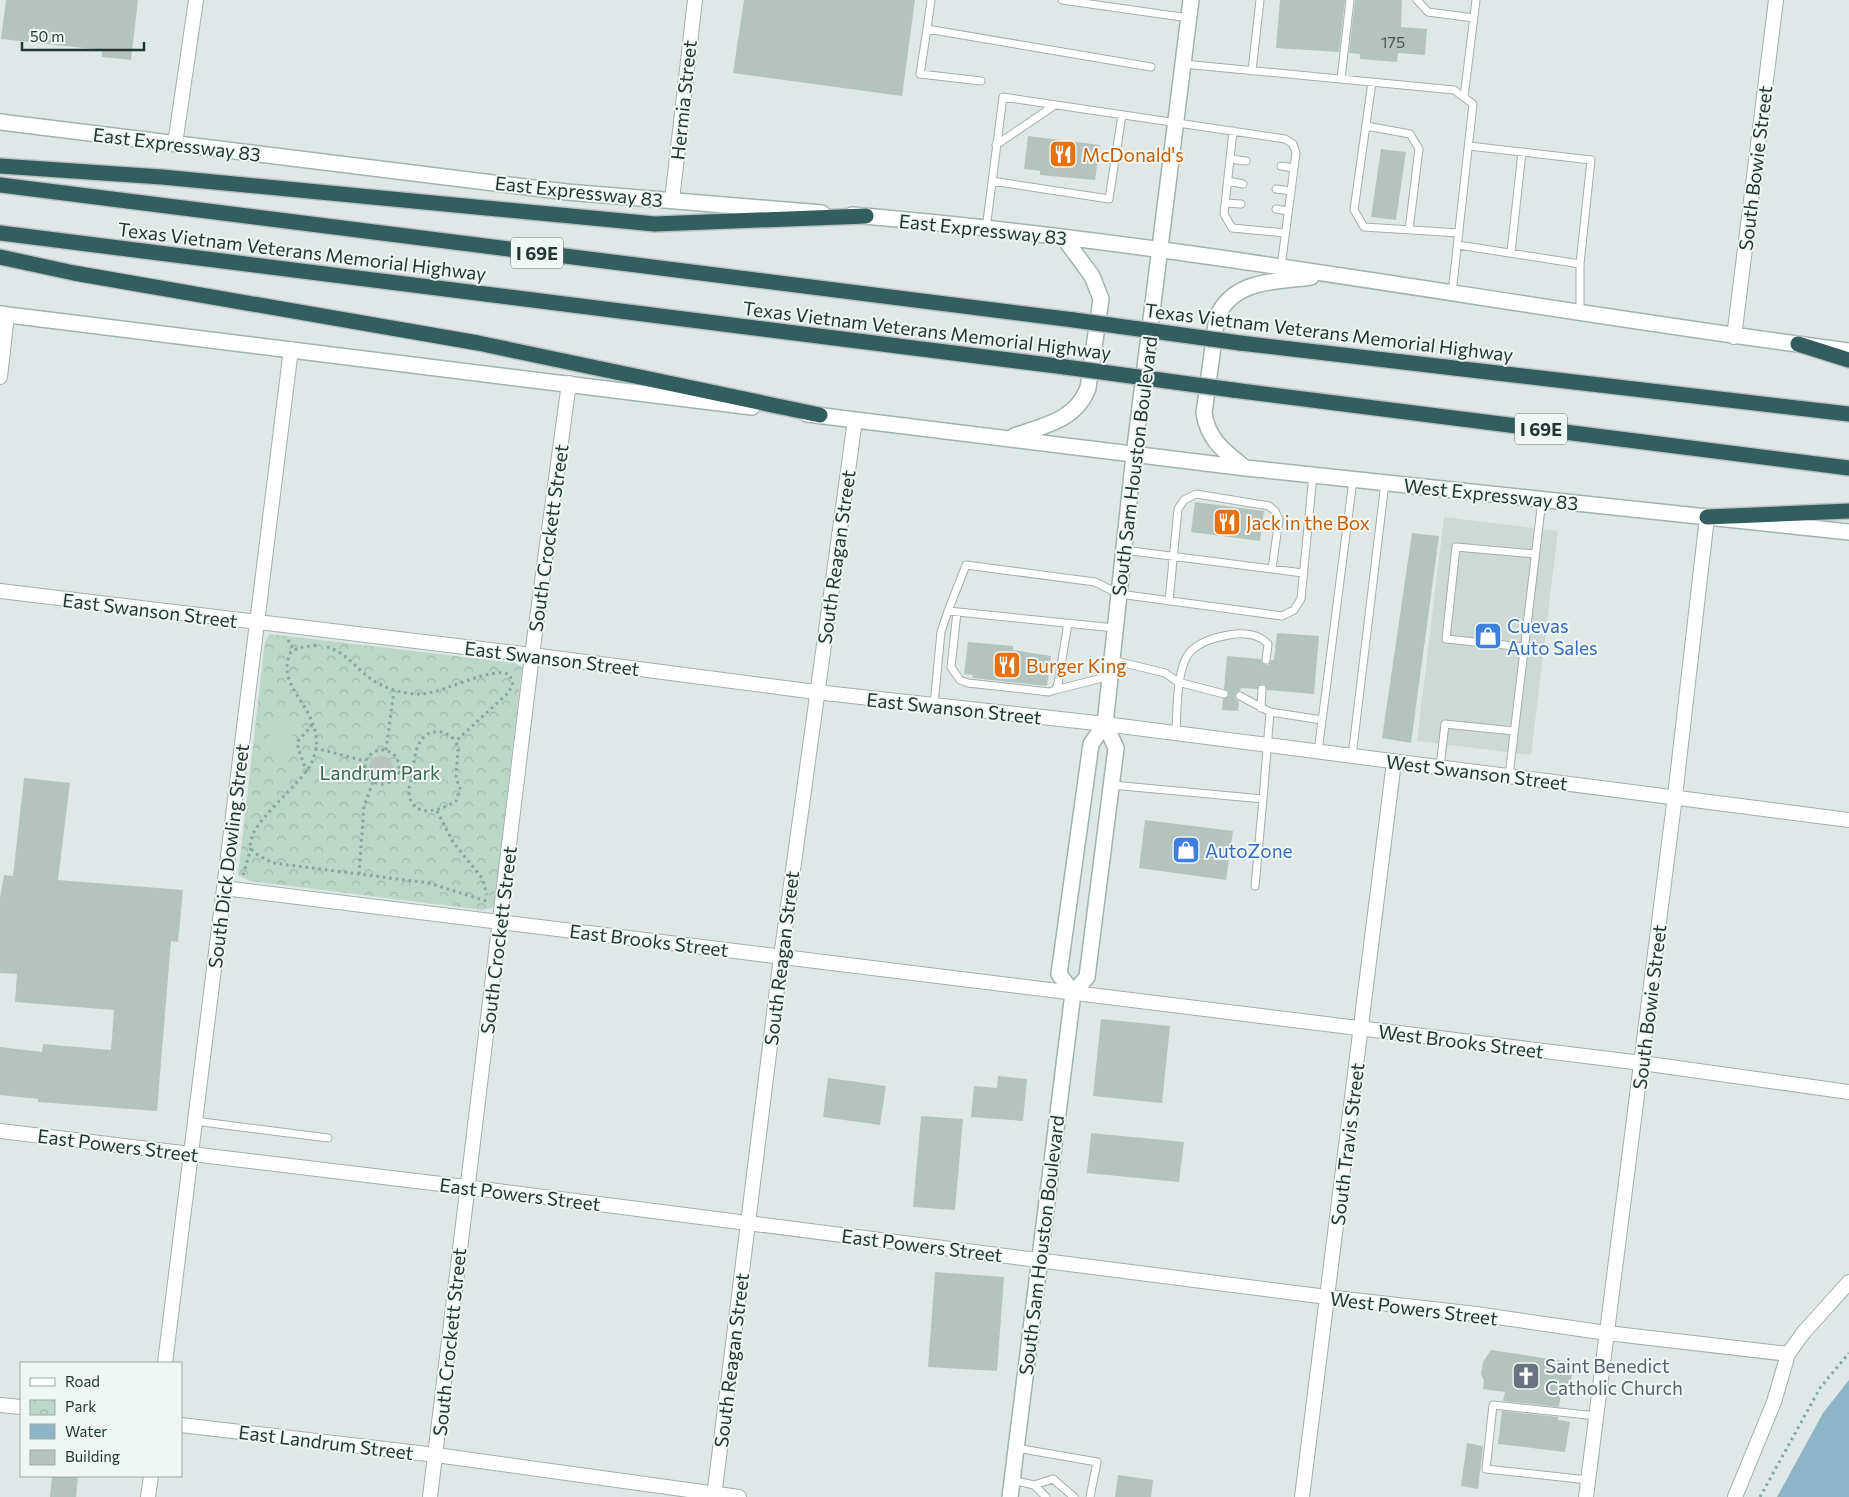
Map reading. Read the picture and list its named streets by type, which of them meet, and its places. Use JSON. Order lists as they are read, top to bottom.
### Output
{
  "streets": {
    "highway": ["Texas Vietnam Veterans Memorial Highway", "I 69E"],
    "main road": ["East Expressway 83", "South Sam Houston Boulevard", "West Expressway 83"],
    "street": [
      "Hermia Street",
      "South Bowie Street",
      "South Crockett Street",
      "South Reagan Street",
      "East Swanson Street",
      "West Swanson Street",
      "South Dick Dowling Street",
      "East Brooks Street",
      "West Brooks Street",
      "South Travis Street",
      "East Powers Street",
      "West Powers Street",
      "East Landrum Street"
    ]
  },
  "crossings": [
    ["Hermia Street", "East Expressway 83"],
    ["East Expressway 83", "South Sam Houston Boulevard"],
    ["South Bowie Street", "West Expressway 83"],
    ["South Bowie Street", "West Swanson Street"],
    ["South Bowie Street", "West Brooks Street"],
    ["South Bowie Street", "West Powers Street"],
    ["South Sam Houston Boulevard", "West Expressway 83"],
    ["South Sam Houston Boulevard", "East Swanson Street"],
    ["South Sam Houston Boulevard", "West Swanson Street"],
    ["South Sam Houston Boulevard", "East Brooks Street"],
    ["South Sam Houston Boulevard", "West Brooks Street"],
    ["South Sam Houston Boulevard", "East Powers Street"],
    ["South Sam Houston Boulevard", "West Powers Street"],
    ["South Crockett Street", "East Swanson Street"],
    ["South Crockett Street", "East Brooks Street"],
    ["South Crockett Street", "East Powers Street"],
    ["South Crockett Street", "East Landrum Street"],
    ["South Reagan Street", "East Swanson Street"],
    ["South Reagan Street", "East Brooks Street"],
    ["South Reagan Street", "East Powers Street"],
    ["South Reagan Street", "East Landrum Street"],
    ["East Swanson Street", "West Swanson Street"],
    ["East Swanson Street", "South Dick Dowling Street"],
    ["West Swanson Street", "South Travis Street"],
    ["South Dick Dowling Street", "East Brooks Street"],
    ["South Dick Dowling Street", "East Powers Street"],
    ["East Brooks Street", "West Brooks Street"],
    ["West Brooks Street", "South Travis Street"],
    ["South Travis Street", "West Powers Street"],
    ["East Powers Street", "West Powers Street"]
  ],
  "parks": ["Landrum Park"],
  "places": {
    "restaurant": ["McDonald's", "Jack in the Box", "Burger King"],
    "shop": ["Cuevas Auto Sales", "AutoZone"],
    "church": ["Saint Benedict Catholic Church"]
  },
  "house_numbers": ["175"],
  "legend": [
    "Road",
    "Park",
    "Water",
    "Building"
  ],
  "scale_bar": "50 m"
}
